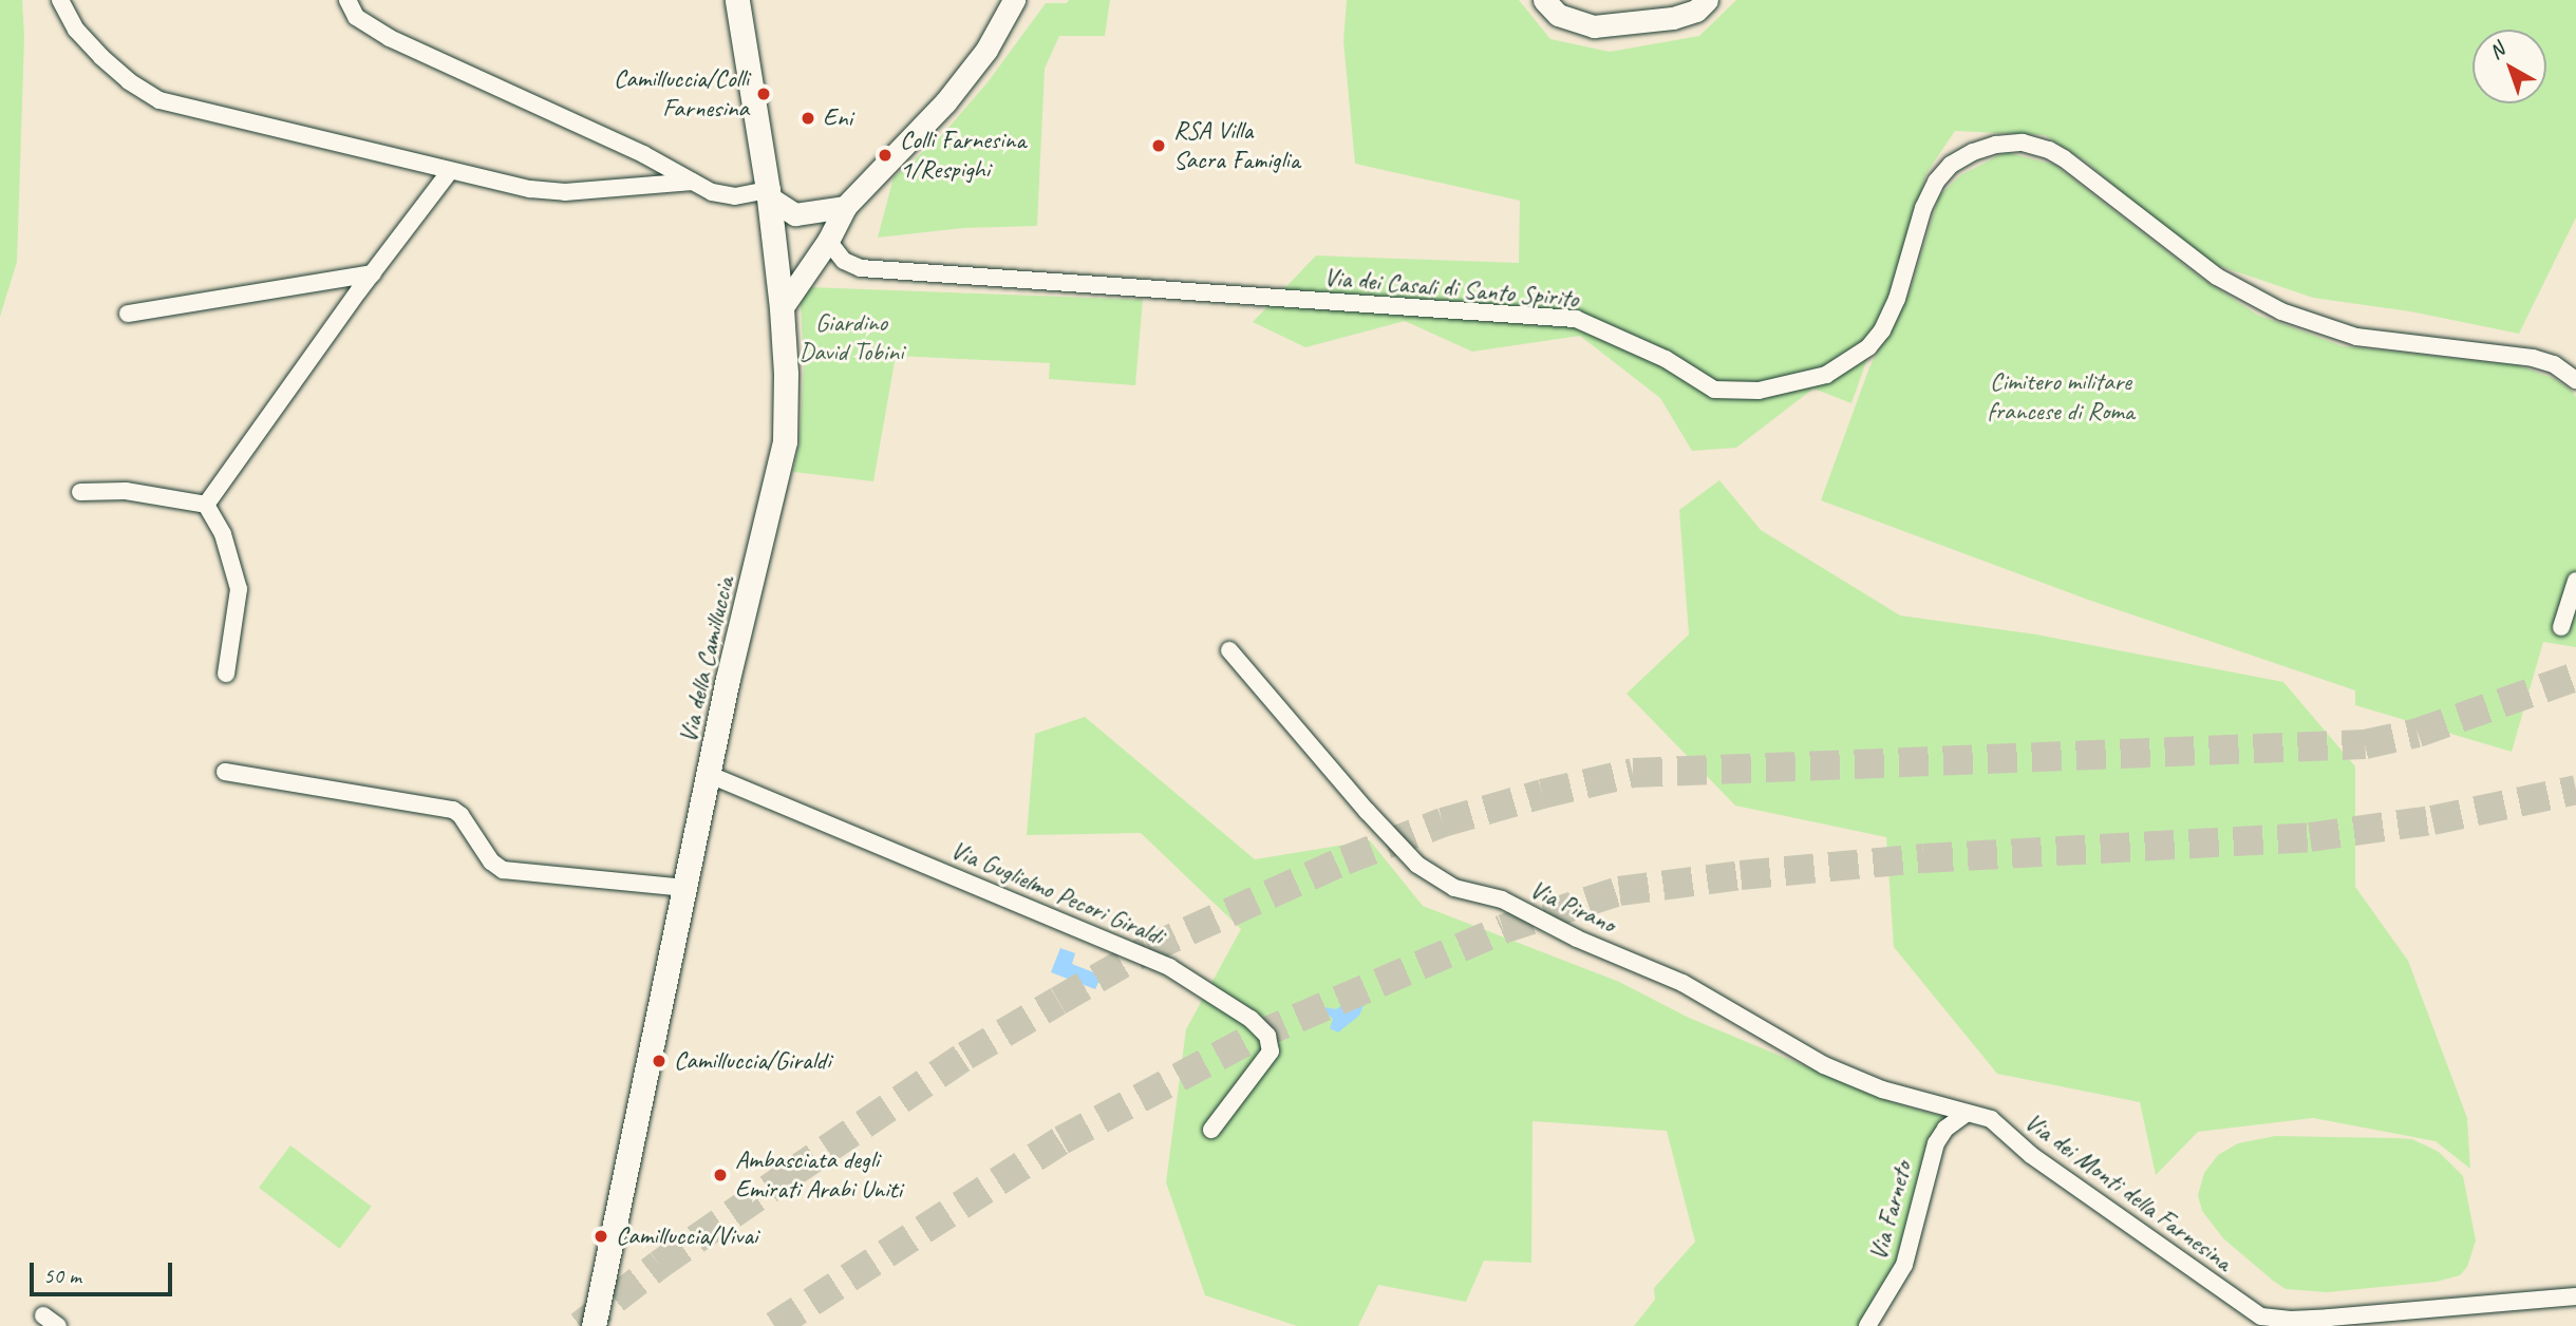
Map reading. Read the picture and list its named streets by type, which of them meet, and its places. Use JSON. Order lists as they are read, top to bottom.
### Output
{
  "streets": {
    "main road": ["Via della Camilluccia"],
    "street": [
      "Via dei Casali di Santo Spirito",
      "Via Guglielmo Pecori Giraldi",
      "Via Pirano",
      "Via dei Monti della Farnesina",
      "Via Farneto"
    ]
  },
  "crossings": [
    ["Via della Camilluccia", "Via Guglielmo Pecori Giraldi"],
    ["Via Pirano", "Via dei Monti della Farnesina"],
    ["Via Pirano", "Via Farneto"],
    ["Via dei Monti della Farnesina", "Via Farneto"]
  ],
  "parks": ["Giardino David Tobini", "Cimitero militare francese di Roma"],
  "places": [
    "Camilluccia/Colli Farnesina",
    "Eni",
    "RSA Villa Sacra Famiglia",
    "Colli Farnesina 1/Respighi",
    "Camilluccia/Giraldi",
    "Ambasciata degli Emirati Arabi Uniti",
    "Camilluccia/Vivai"
  ],
  "scale_bar": "50 m",
  "north": "top left"
}
